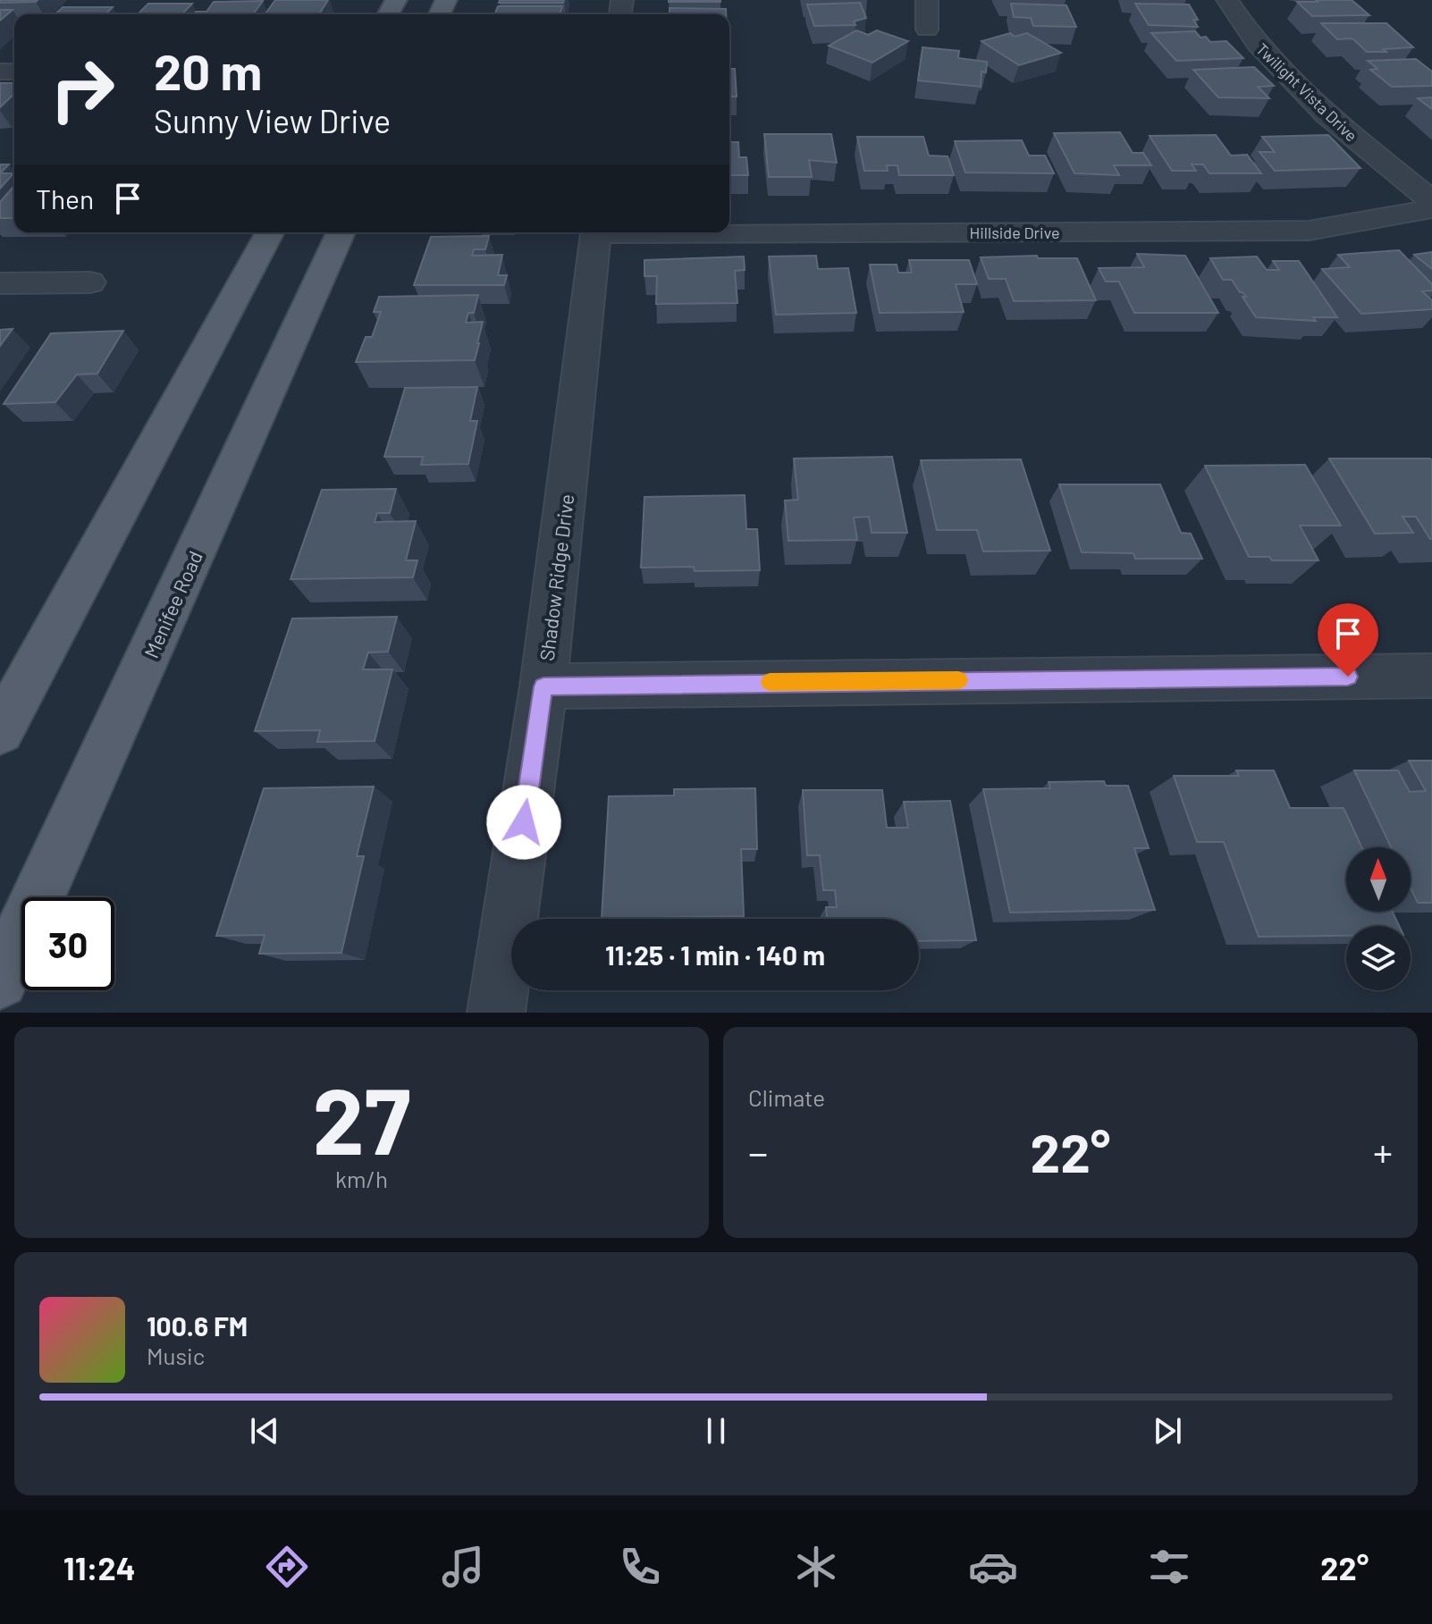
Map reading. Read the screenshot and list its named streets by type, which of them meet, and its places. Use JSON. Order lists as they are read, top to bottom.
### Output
{
  "streets": {
    "main road": ["Menifee Road"],
    "street": ["Twilight Vista Drive", "Hillside Drive", "Shadow Ridge Drive"]
  },
  "north": "top",
  "page": {
    "turn": ["20 m", "Sunny View Drive"],
    "then": "Then",
    "limit": "30",
    "trip": "11:25 · 1 min · 140 m",
    "tile": [
      ["27", "km/h"],
      "Climate"
    ],
    "heat": ["−", "22°", "+"],
    "song": ["100.6 FM", "Music"],
    "tabs": ["11:24", "22°"]
  }
}
